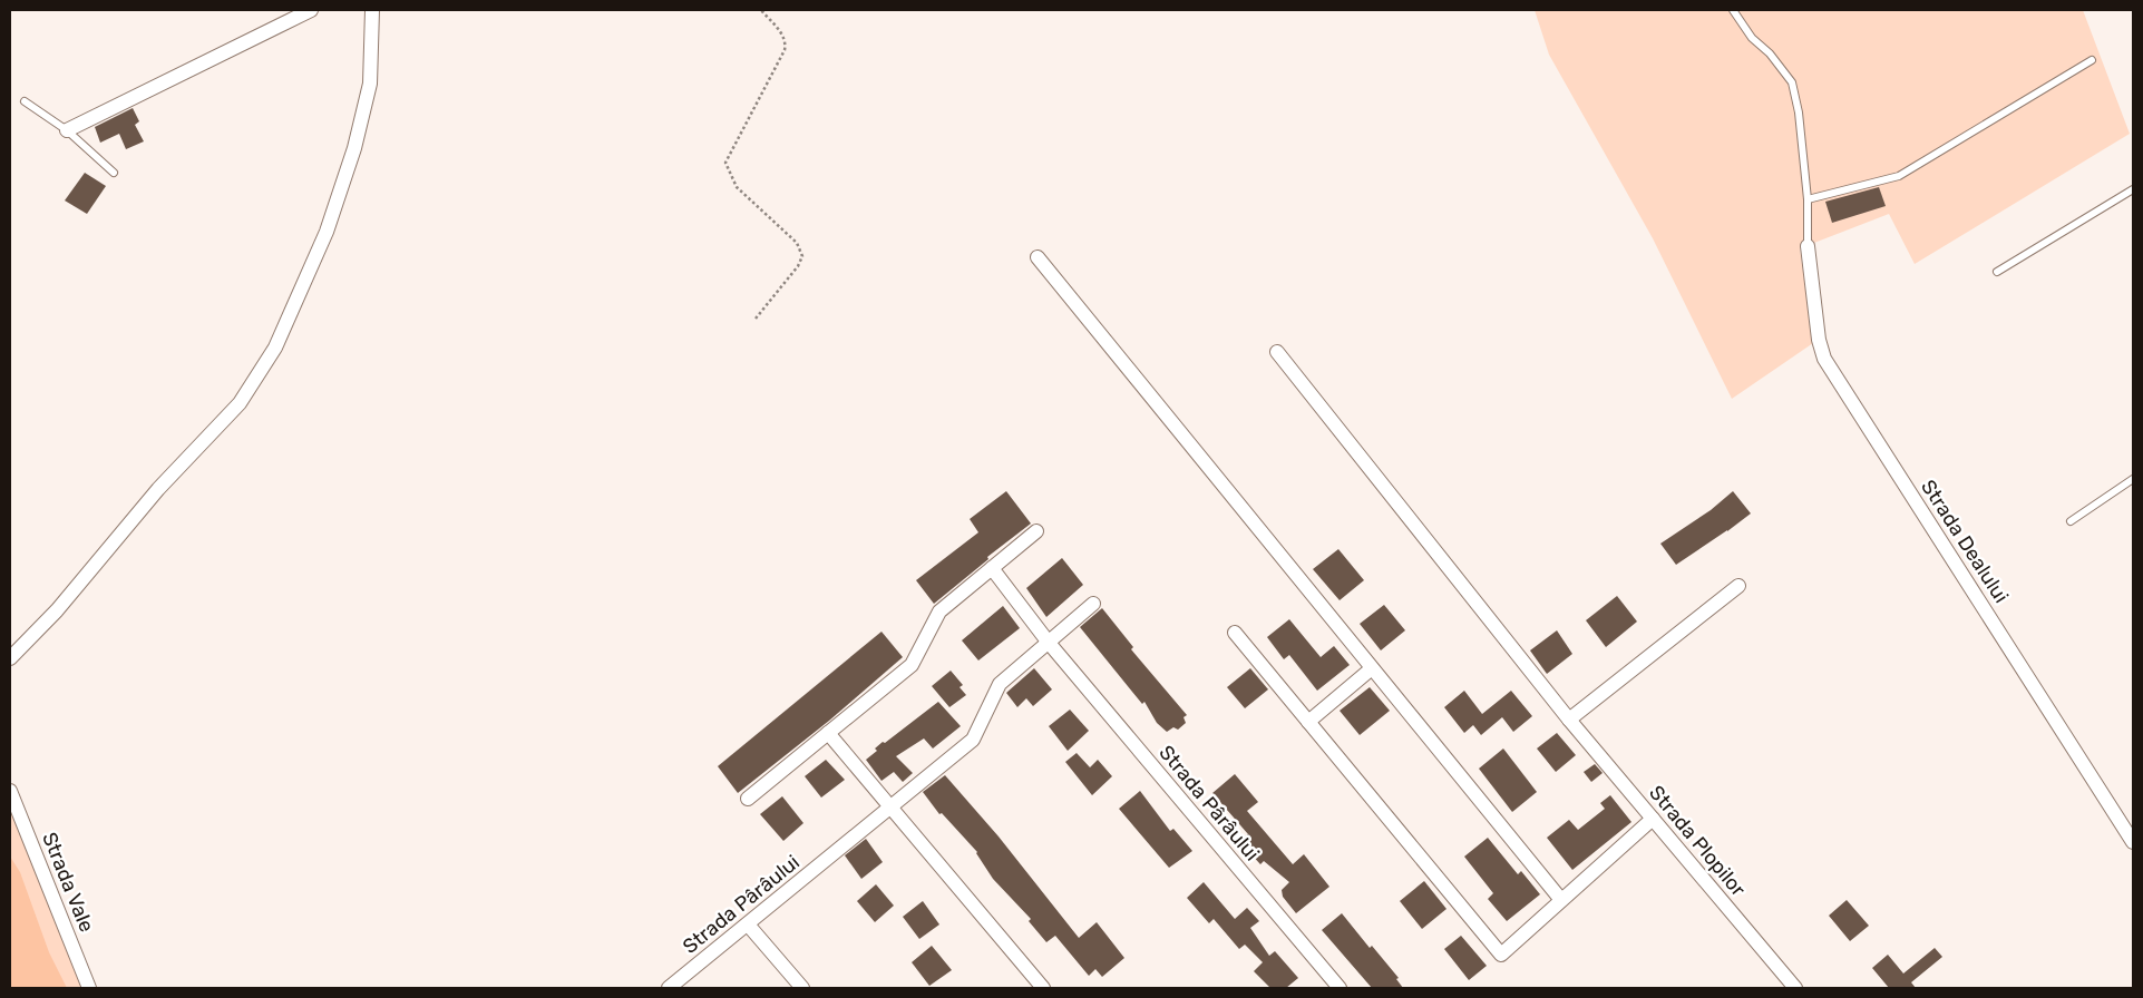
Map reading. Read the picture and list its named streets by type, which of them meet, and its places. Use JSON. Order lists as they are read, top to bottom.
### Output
{
  "streets": {
    "street": [
      "Strada Dealului",
      "Strada Pârâului",
      "Strada Plopilor",
      "Strada Vale"
    ]
  }
}
